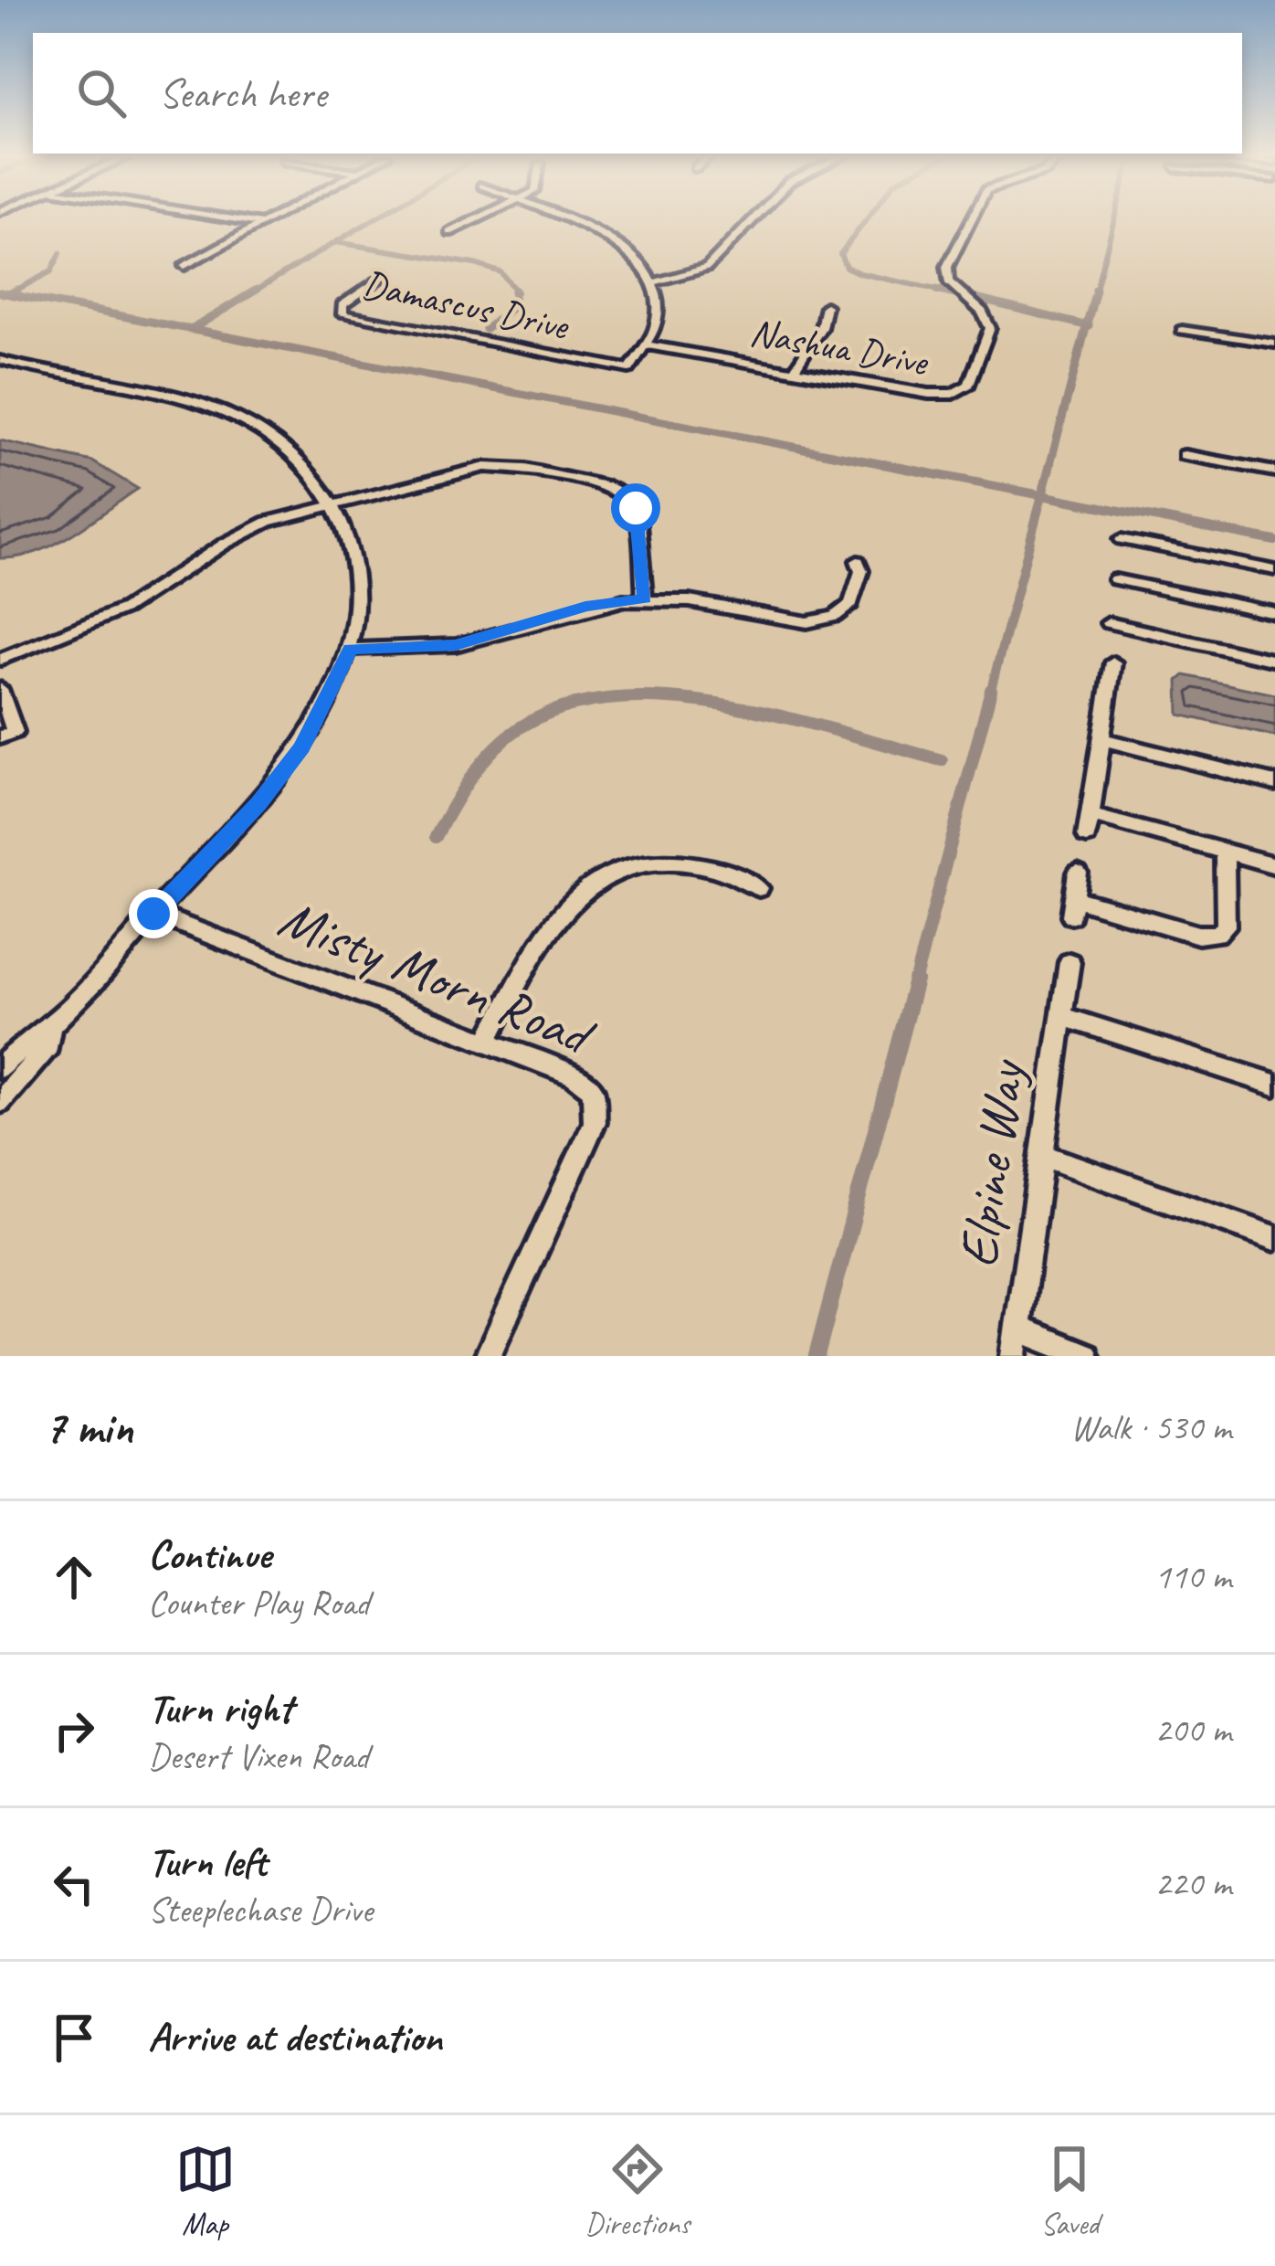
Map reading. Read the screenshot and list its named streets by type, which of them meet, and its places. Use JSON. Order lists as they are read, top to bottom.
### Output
{
  "streets": {
    "street": [
      "Damascus Drive",
      "Nashua Drive",
      "Misty Morn Road",
      "Elpine Way"
    ]
  },
  "crossings": [
    ["Damascus Drive", "Nashua Drive"]
  ],
  "page": {
    "search": "Search here",
    "heading": ["7 min", "Walk · 530 m"],
    "list": [
      ["Continue", "Counter Play Road", "110 m"],
      ["Turn right", "Desert Vixen Road", "200 m"],
      ["Turn left", "Steeplechase Drive", "220 m"],
      "Arrive at destination"
    ],
    "nav": ["Map", "Directions", "Saved"]
  }
}
